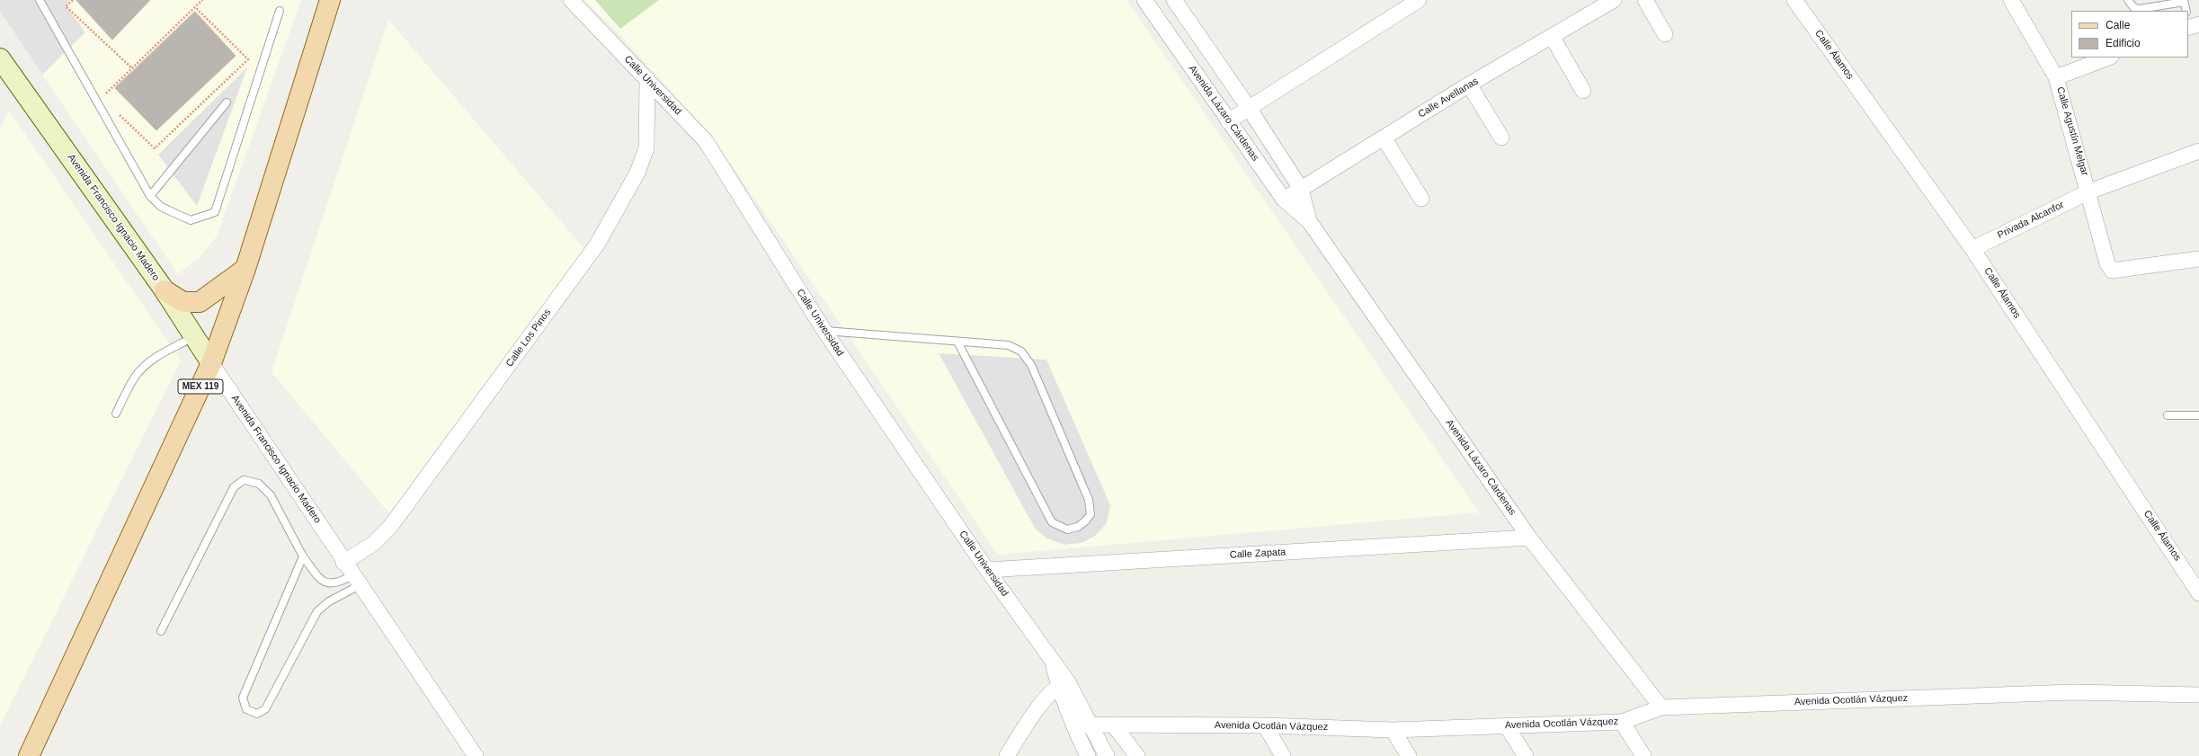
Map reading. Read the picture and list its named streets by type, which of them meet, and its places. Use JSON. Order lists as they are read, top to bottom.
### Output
{
  "streets": {
    "main road": ["Avenida Francisco Ignacio Madero", "MEX 119"],
    "street": [
      "Calle Álamos",
      "Calle Universidad",
      "Calle Avellanas",
      "Avenida Lázaro Cárdenas",
      "Calle Agustín Melgar",
      "Privada Alcanfor",
      "Calle Los Pinos",
      "Calle Zapata",
      "Avenida Ocotlán Vázquez"
    ]
  },
  "crossings": [
    ["Calle Álamos", "Privada Alcanfor"],
    ["Calle Universidad", "Calle Los Pinos"],
    ["Calle Universidad", "Calle Zapata"],
    ["Calle Universidad", "Avenida Ocotlán Vázquez"],
    ["Calle Avellanas", "Avenida Lázaro Cárdenas"],
    ["Avenida Lázaro Cárdenas", "Calle Zapata"],
    ["Avenida Lázaro Cárdenas", "Avenida Ocotlán Vázquez"],
    ["Calle Agustín Melgar", "Privada Alcanfor"],
    ["Avenida Francisco Ignacio Madero", "Calle Los Pinos"],
    ["Avenida Francisco Ignacio Madero", "MEX 119"]
  ],
  "legend": ["Calle", "Edificio"]
}
